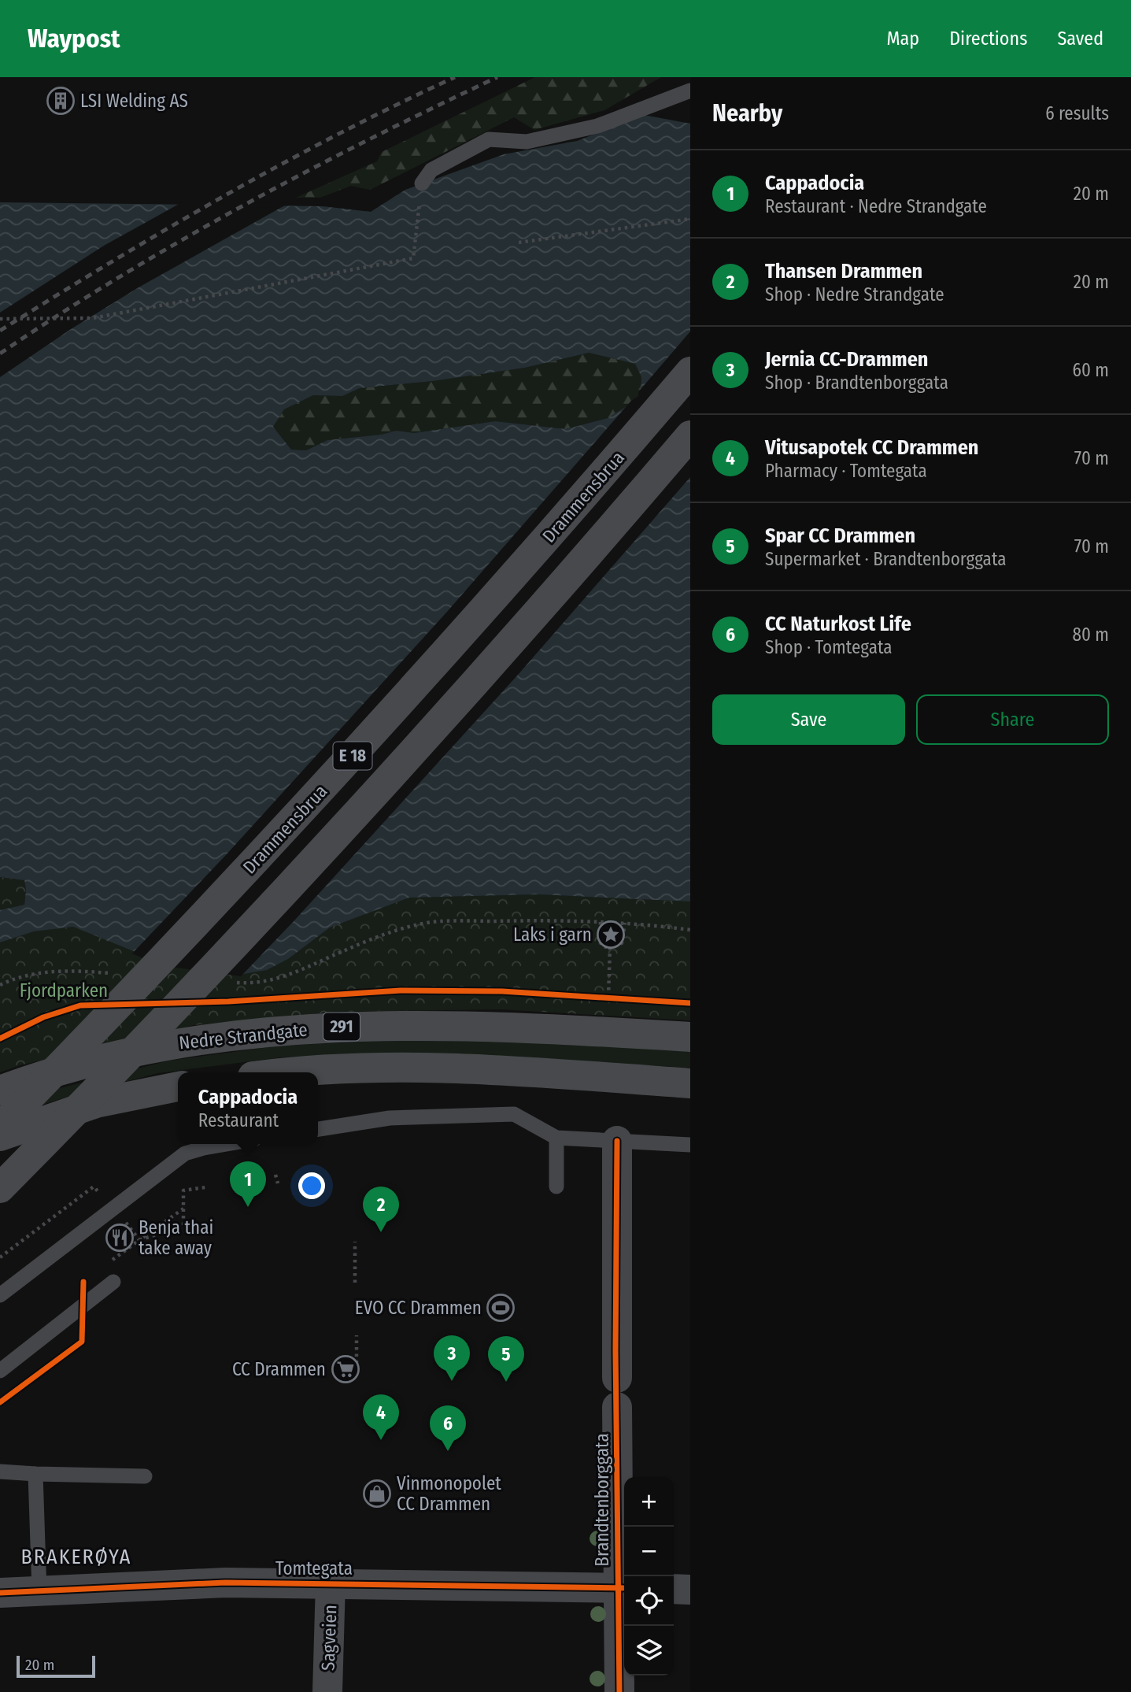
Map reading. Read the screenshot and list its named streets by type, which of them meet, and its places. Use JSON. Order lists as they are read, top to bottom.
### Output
{
  "streets": {
    "highway": [
      "Drammensbrua",
      "E 18",
      "291",
      "Nedre Strandgate"
    ],
    "street": ["Brandtenborggata", "Tomtegata", "Sagveien"]
  },
  "crossings": [
    ["Brandtenborggata", "Tomtegata"],
    ["Tomtegata", "Sagveien"]
  ],
  "districts": ["BRAKERØYA"],
  "parks": ["Fjordparken"],
  "places": {
    "building": ["LSI Welding AS"],
    "place": ["Laks i garn"],
    "restaurant": ["Benja thai take away"],
    "sports": ["EVO CC Drammen"],
    "supermarket": ["CC Drammen"],
    "shop": ["Vinmonopolet CC Drammen"]
  },
  "scale_bar": "20 m",
  "page": {
    "header": "Waypost",
    "nav": ["Map", "Directions", "Saved"],
    "heading": ["Nearby", "6 results"],
    "list": [
      {
        "mark": "1",
        "name": "Cappadocia",
        "note": "Restaurant · Nedre Strandgate",
        "value": "20 m"
      },
      {
        "mark": "2",
        "name": "Thansen Drammen",
        "note": "Shop · Nedre Strandgate",
        "value": "20 m"
      },
      {
        "mark": "3",
        "name": "Jernia CC-Drammen",
        "note": "Shop · Brandtenborggata",
        "value": "60 m"
      },
      {
        "mark": "4",
        "name": "Vitusapotek CC Drammen",
        "note": "Pharmacy · Tomtegata",
        "value": "70 m"
      },
      {
        "mark": "5",
        "name": "Spar CC Drammen",
        "note": "Supermarket · Brandtenborggata",
        "value": "70 m"
      },
      {
        "mark": "6",
        "name": "CC Naturkost Life",
        "note": "Shop · Tomtegata",
        "value": "80 m"
      }
    ],
    "buttons": ["Save", "Share"],
    "popup": ["Cappadocia", "Restaurant"],
    "pins": [
      "1",
      "2",
      "3",
      "5",
      "4",
      "6"
    ],
    "map_buttons": ["+", "−"],
    "scale": "20 m"
  }
}
